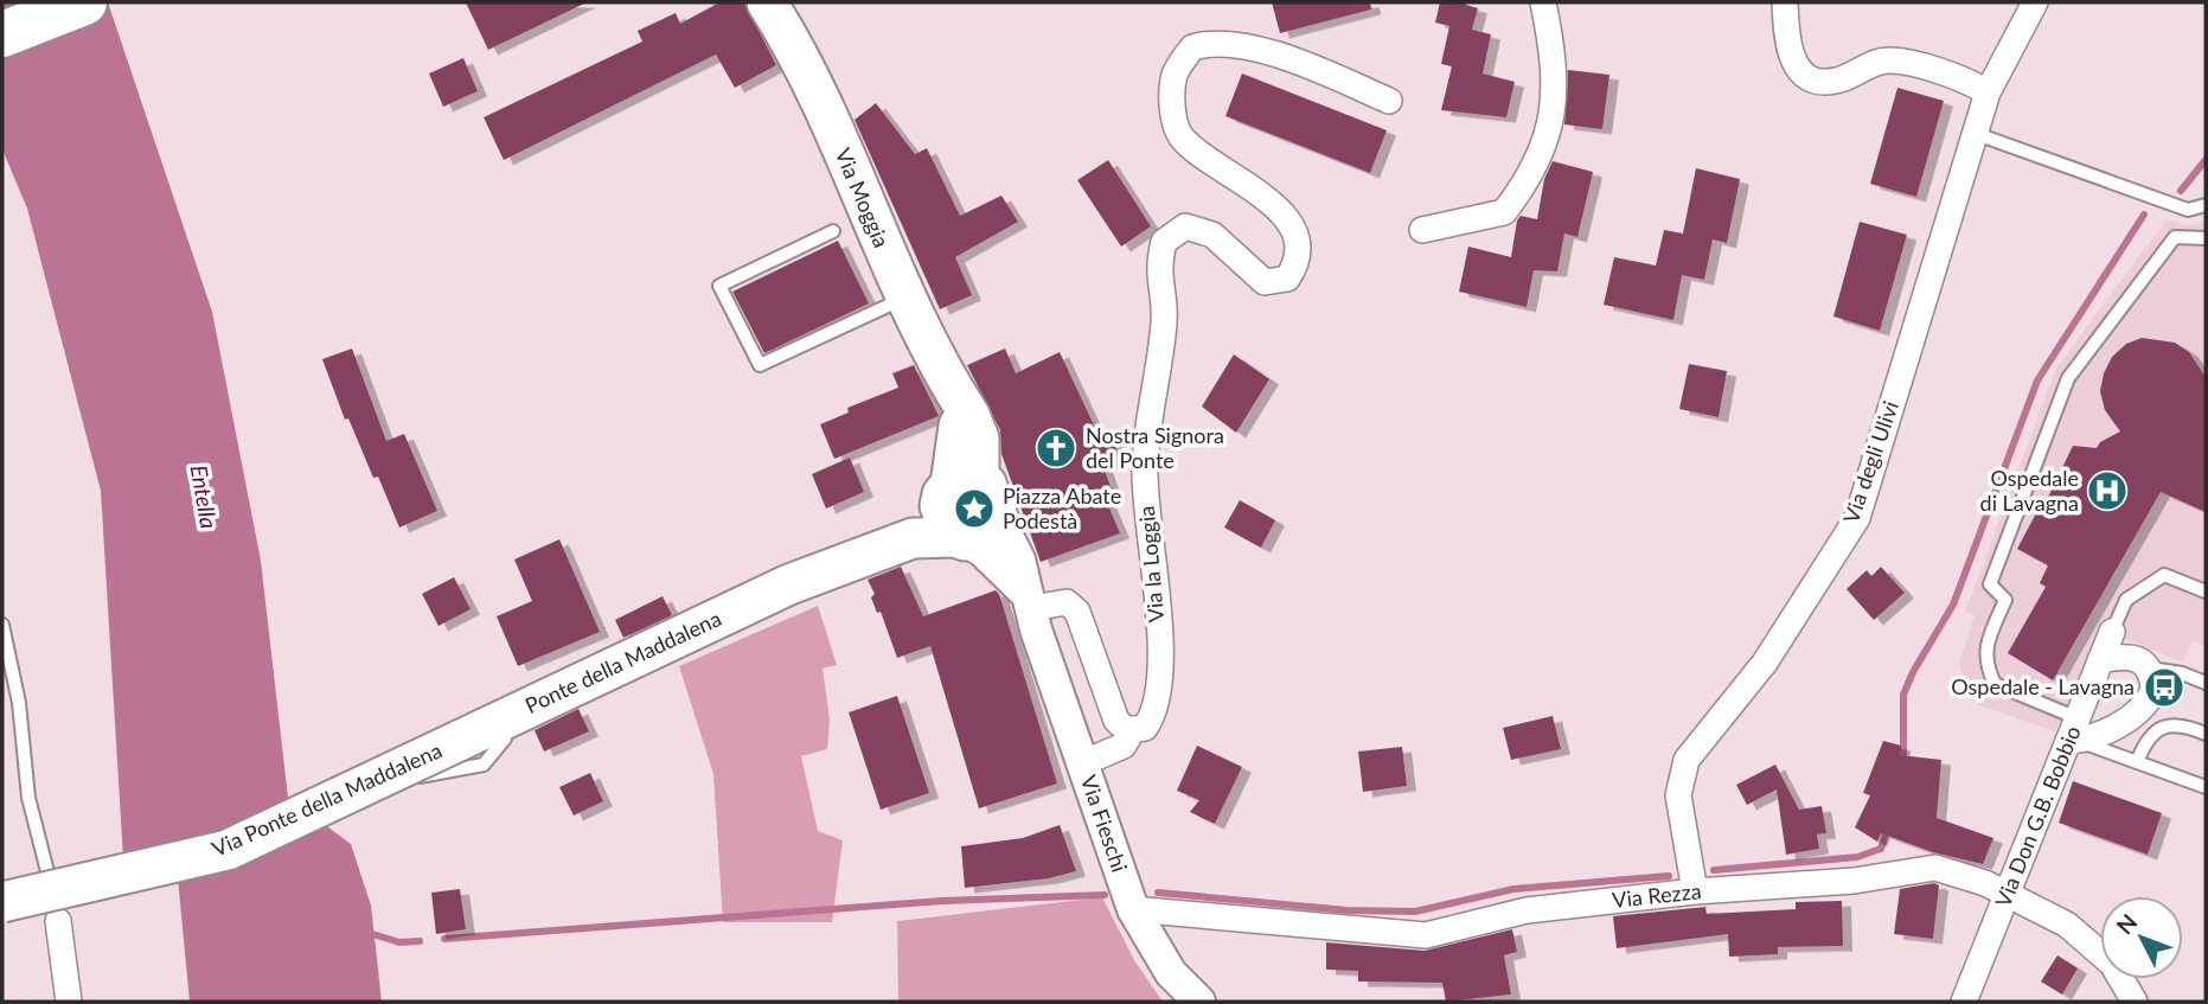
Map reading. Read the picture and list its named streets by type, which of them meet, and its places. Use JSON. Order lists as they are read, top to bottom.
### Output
{
  "streets": {
    "main road": ["Via Moggia", "Ponte della Maddalena", "Via Ponte della Maddalena"],
    "street": [
      "Via degli Ulivi",
      "Via la Loggia",
      "Via Don G.B. Bobbio",
      "Via Fieschi",
      "Via Rezza"
    ]
  },
  "crossings": [
    ["Via Moggia", "Ponte della Maddalena"],
    ["Via Moggia", "Via Fieschi"],
    ["Via degli Ulivi", "Via Rezza"],
    ["Via la Loggia", "Via Fieschi"],
    ["Ponte della Maddalena", "Via Ponte della Maddalena"],
    ["Via Don G.B. Bobbio", "Via Rezza"],
    ["Via Fieschi", "Via Rezza"]
  ],
  "water": ["Entella"],
  "places": {
    "church": ["Nostra Signora del Ponte"],
    "hospital": ["Ospedale di Lavagna"],
    "place": ["Piazza Abate Podestà"],
    "bus stop": ["Ospedale - Lavagna"]
  },
  "north": "top left"
}
